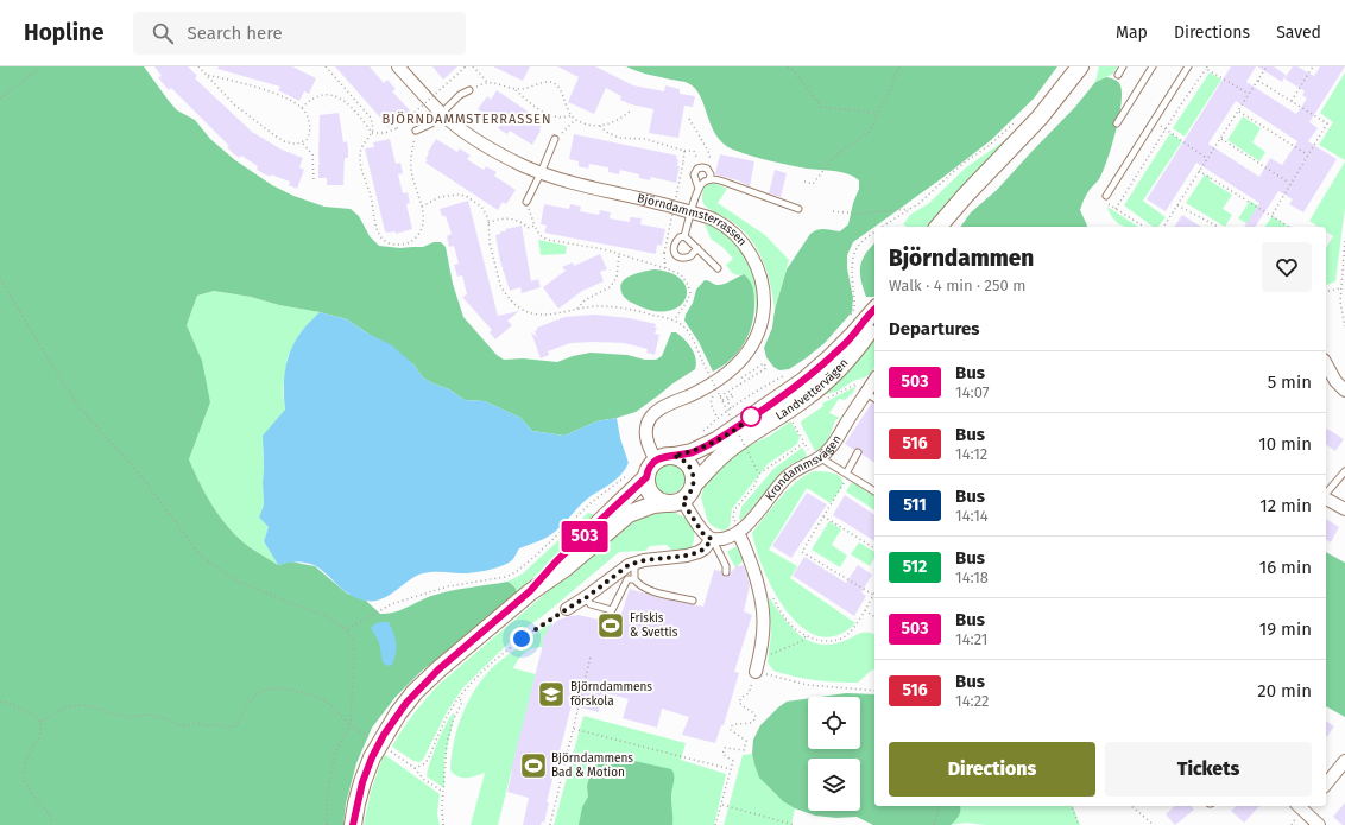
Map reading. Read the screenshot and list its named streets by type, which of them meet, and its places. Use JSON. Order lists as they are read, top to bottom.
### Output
{
  "streets": {
    "street": ["Björndammsterrassen", "Landvettervägen", "Krondammsvägen"]
  },
  "crossings": [
    ["Björndammsterrassen", "Landvettervägen"]
  ],
  "districts": ["BJÖRNDAMMSTERRASSEN"],
  "places": {
    "sports": ["Friskis & Svettis", "Björndammens Bad & Motion"],
    "school or university": ["Björndammens förskola"]
  },
  "lines": ["bus line 503"],
  "page": {
    "header": "Hopline",
    "search": "Search here",
    "nav": ["Map", "Directions", "Saved"],
    "on_map": "503",
    "heading": [
      ["Björndammen", "Walk · 4 min · 250 m"],
      "Departures"
    ],
    "list": [
      {
        "mark": "503",
        "name": "Bus",
        "note": "14:07",
        "value": "5 min"
      },
      {
        "mark": "516",
        "name": "Bus",
        "note": "14:12",
        "value": "10 min"
      },
      {
        "mark": "511",
        "name": "Bus",
        "note": "14:14",
        "value": "12 min"
      },
      {
        "mark": "512",
        "name": "Bus",
        "note": "14:18",
        "value": "16 min"
      },
      {
        "mark": "503",
        "name": "Bus",
        "note": "14:21",
        "value": "19 min"
      },
      {
        "mark": "516",
        "name": "Bus",
        "note": "14:22",
        "value": "20 min"
      }
    ],
    "buttons": ["Directions", "Tickets"]
  }
}
